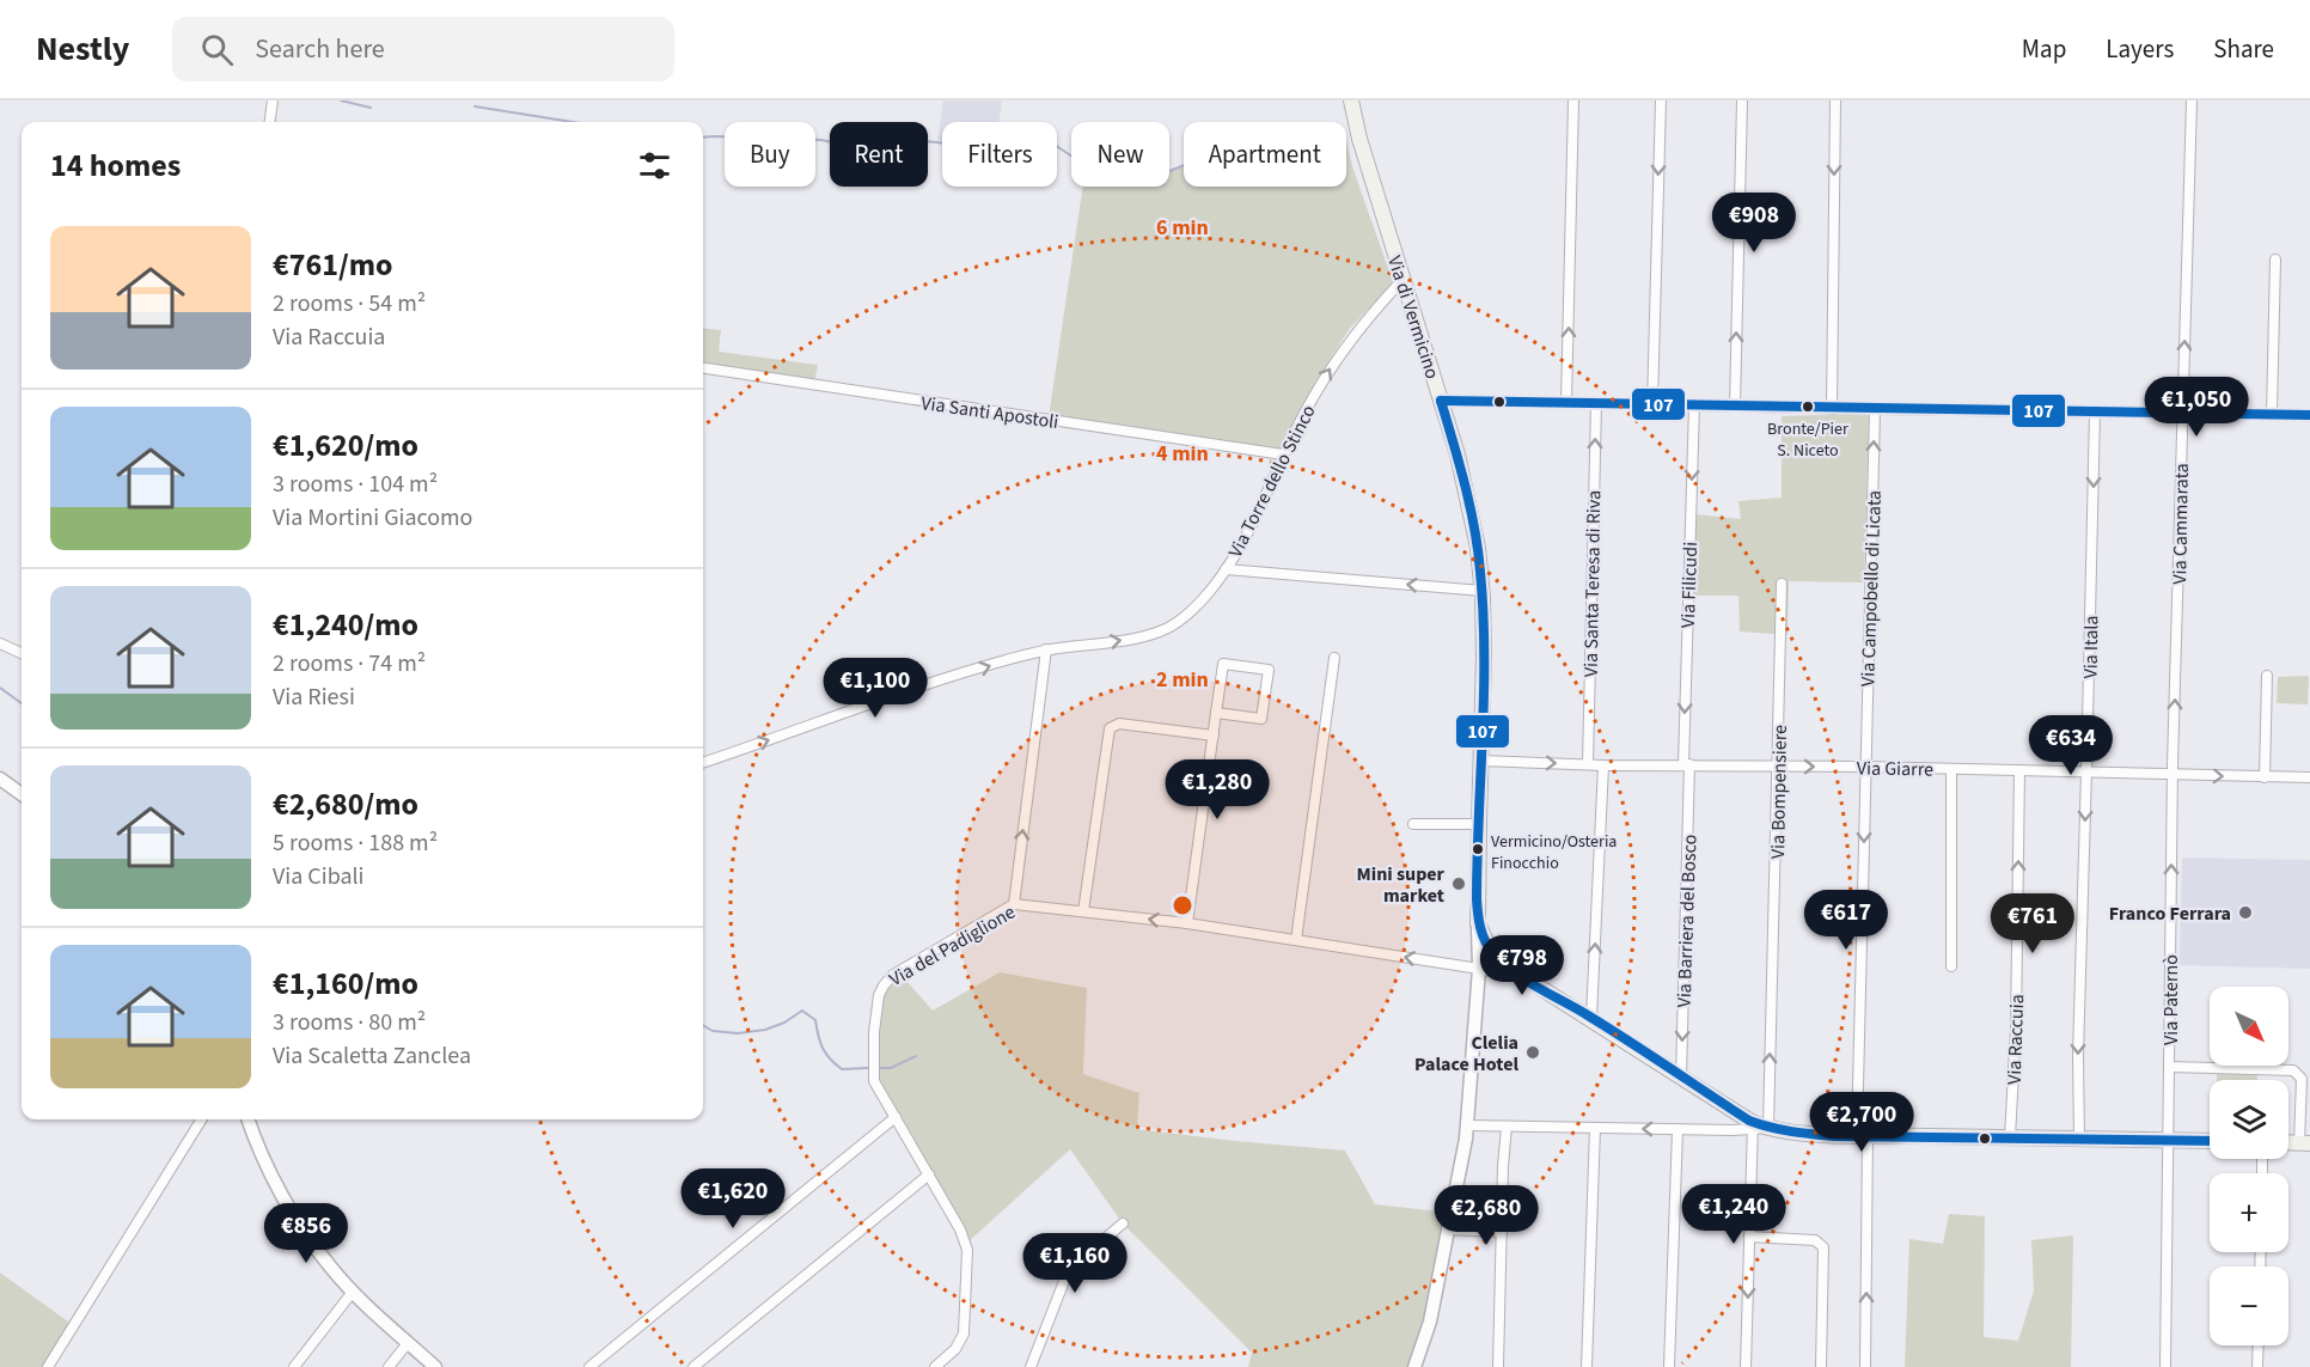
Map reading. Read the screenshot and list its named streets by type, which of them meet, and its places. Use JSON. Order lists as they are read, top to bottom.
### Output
{
  "streets": {
    "main road": ["Via di Vermicino"],
    "street": [
      "Via Santi Apostoli",
      "Via Torre dello Stinco",
      "Via Cammarata",
      "Via Santa Teresa di Riva",
      "Via Filicudi",
      "Via Campobello di Licata",
      "Via Itala",
      "Via Giarre",
      "Via Bompensiere",
      "Via Barriera del Bosco",
      "Via del Padiglione",
      "Via Paternò",
      "Via Raccuia"
    ]
  },
  "crossings": [
    ["Via di Vermicino", "Via Torre dello Stinco"],
    ["Via di Vermicino", "Via Campobello di Licata"],
    ["Via di Vermicino", "Via Itala"],
    ["Via di Vermicino", "Via Giarre"],
    ["Via di Vermicino", "Via Bompensiere"],
    ["Via di Vermicino", "Via Barriera del Bosco"],
    ["Via di Vermicino", "Via Paternò"],
    ["Via di Vermicino", "Via Raccuia"],
    ["Via Santi Apostoli", "Via Torre dello Stinco"],
    ["Via Cammarata", "Via Giarre"],
    ["Via Cammarata", "Via Paternò"],
    ["Via Santa Teresa di Riva", "Via Giarre"],
    ["Via Filicudi", "Via Giarre"],
    ["Via Filicudi", "Via Barriera del Bosco"],
    ["Via Campobello di Licata", "Via Giarre"],
    ["Via Itala", "Via Giarre"],
    ["Via Giarre", "Via Bompensiere"],
    ["Via Giarre", "Via Barriera del Bosco"],
    ["Via Giarre", "Via Paternò"],
    ["Via Giarre", "Via Raccuia"]
  ],
  "one_way": [
    "Via Torre dello Stinco",
    "Via Cammarata",
    "Via Santa Teresa di Riva",
    "Via Filicudi",
    "Via Itala",
    "Via Paternò"
  ],
  "places": [
    "Bronte/Pier S. Niceto",
    "Vermicino/Osteria Finocchio",
    "Mini super market",
    "Franco Ferrara",
    "Clelia Palace Hotel"
  ],
  "lines": ["transit line 107"],
  "north": "bottom right",
  "page": {
    "header": "Nestly",
    "search": "Search here",
    "nav": ["Map", "Layers", "Share"],
    "chip": [
      "Buy",
      "Rent",
      "Filters",
      "New",
      "Apartment"
    ],
    "heading": "14 homes",
    "price": [
      "€908",
      "€1,050",
      "€1,100",
      "€634",
      "€1,280",
      "€617",
      "€761",
      "€798",
      "€2,700",
      "€1,620",
      "€1,240",
      "€2,680",
      "€856",
      "€1,160"
    ],
    "list": [
      {
        "name": "€761/mo",
        "note": "2 rooms · 54 m² · Via Raccuia"
      },
      {
        "name": "€1,620/mo",
        "note": "3 rooms · 104 m² · Via Mortini Giacomo"
      },
      {
        "name": "€1,240/mo",
        "note": "2 rooms · 74 m² · Via Riesi"
      },
      {
        "name": "€2,680/mo",
        "note": "5 rooms · 188 m² · Via Cibali"
      },
      {
        "name": "€1,160/mo",
        "note": "3 rooms · 80 m² · Via Scaletta Zanclea"
      }
    ],
    "map_buttons": ["+", "−"]
  },
  "rings": ["6 min", "4 min", "2 min"]
}
